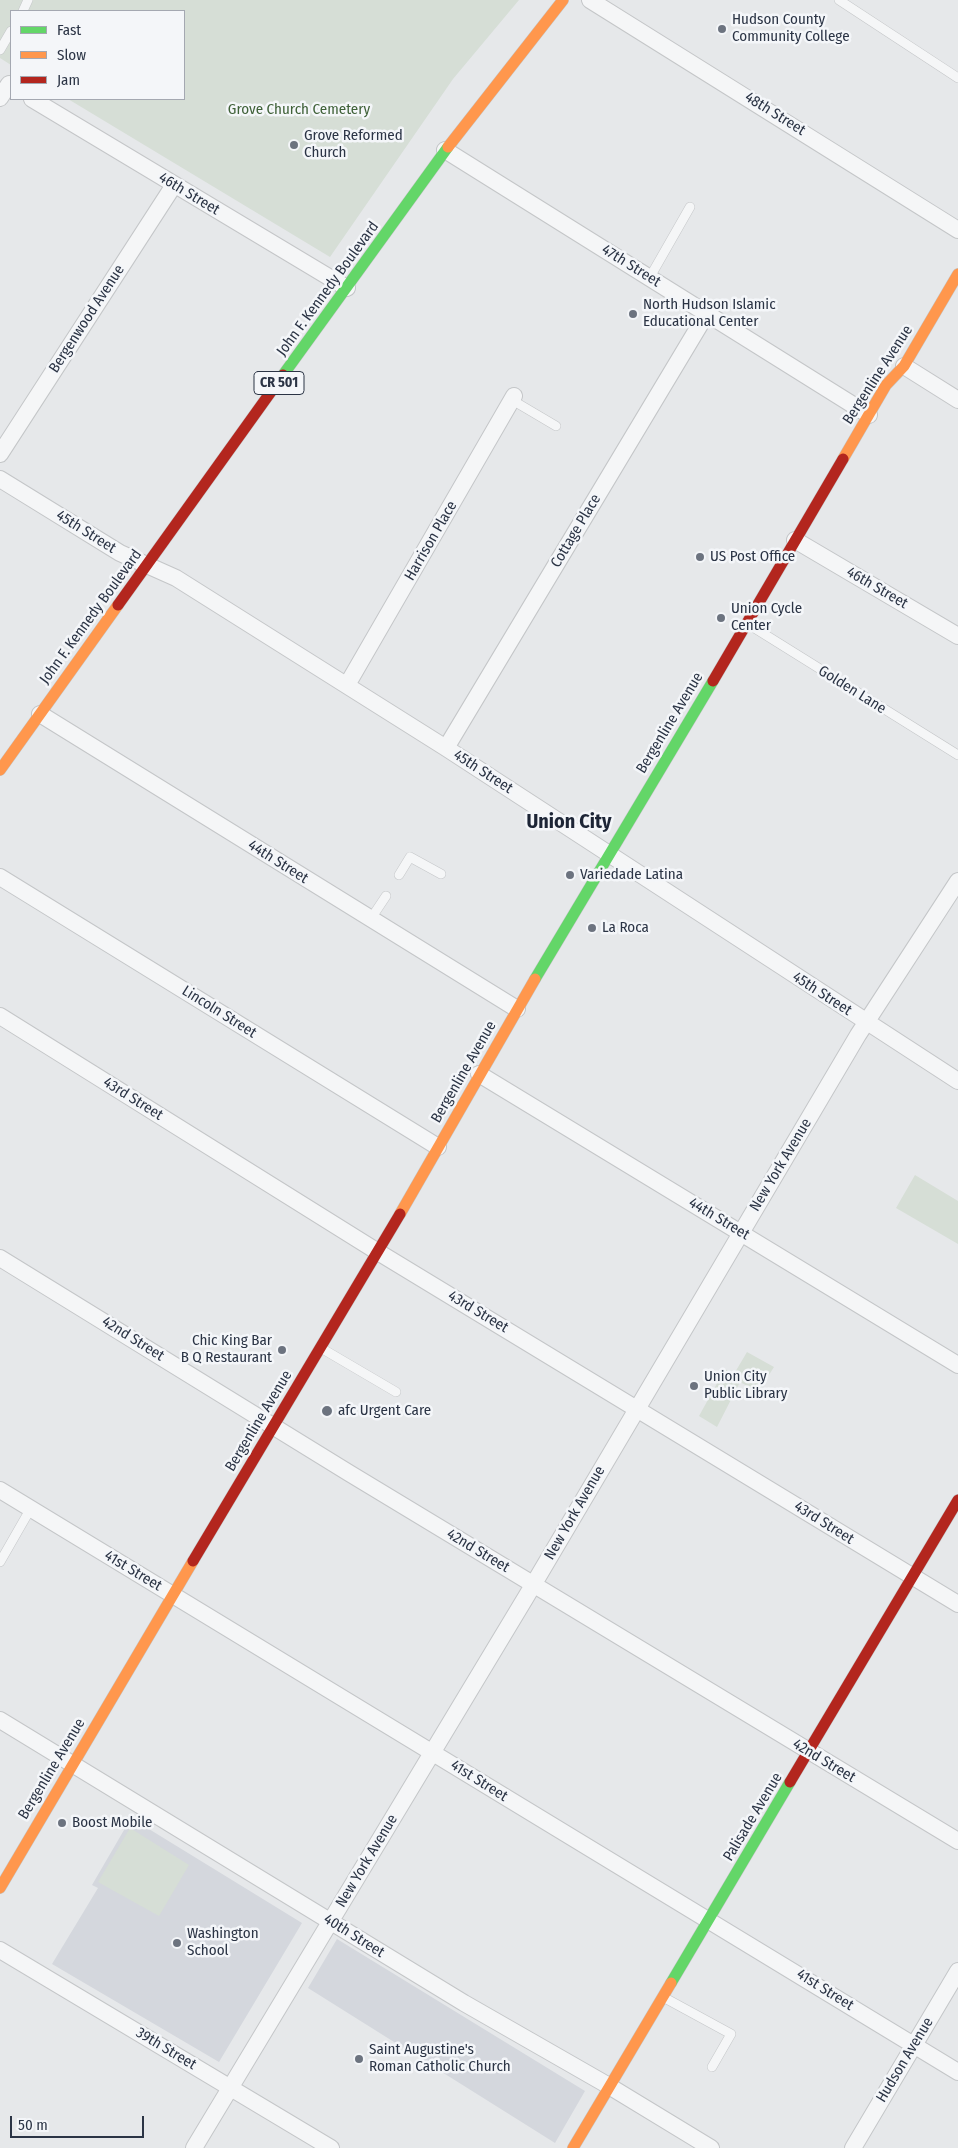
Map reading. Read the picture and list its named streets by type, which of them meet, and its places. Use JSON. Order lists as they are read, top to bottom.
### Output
{
  "streets": {
    "street": [
      "48th Street",
      "46th Street",
      "47th Street",
      "John F. Kennedy Boulevard",
      "Bergenwood Avenue",
      "Bergenline Avenue",
      "CR 501",
      "Cottage Place",
      "45th Street",
      "Harrison Place",
      "44th Street",
      "Lincoln Street",
      "43rd Street",
      "New York Avenue",
      "42nd Street",
      "41st Street",
      "Palisade Avenue",
      "40th Street",
      "39th Street",
      "Hudson Avenue"
    ],
    "lane": ["Golden Lane"]
  },
  "crossings": [
    ["46th Street", "John F. Kennedy Boulevard"],
    ["46th Street", "Bergenwood Avenue"],
    ["46th Street", "Bergenline Avenue"],
    ["47th Street", "John F. Kennedy Boulevard"],
    ["47th Street", "Bergenline Avenue"],
    ["47th Street", "Cottage Place"],
    ["John F. Kennedy Boulevard", "45th Street"],
    ["John F. Kennedy Boulevard", "44th Street"],
    ["Bergenline Avenue", "45th Street"],
    ["Bergenline Avenue", "Golden Lane"],
    ["Bergenline Avenue", "44th Street"],
    ["Bergenline Avenue", "Lincoln Street"],
    ["Bergenline Avenue", "43rd Street"],
    ["Bergenline Avenue", "42nd Street"],
    ["Bergenline Avenue", "41st Street"],
    ["Bergenline Avenue", "40th Street"],
    ["Cottage Place", "45th Street"],
    ["45th Street", "Harrison Place"],
    ["45th Street", "New York Avenue"],
    ["44th Street", "New York Avenue"],
    ["43rd Street", "New York Avenue"],
    ["43rd Street", "Palisade Avenue"],
    ["New York Avenue", "42nd Street"],
    ["New York Avenue", "41st Street"],
    ["New York Avenue", "40th Street"],
    ["New York Avenue", "39th Street"],
    ["42nd Street", "Palisade Avenue"],
    ["41st Street", "Palisade Avenue"],
    ["41st Street", "Hudson Avenue"],
    ["Palisade Avenue", "40th Street"]
  ],
  "districts": ["Union City"],
  "parks": ["Grove Church Cemetery"],
  "places": [
    "Hudson County Community College",
    "Grove Reformed Church",
    "North Hudson Islamic Educational Center",
    "US Post Office",
    "Union Cycle Center",
    "Variedade Latina",
    "La Roca",
    "Chic King Bar B Q Restaurant",
    "Union City Public Library",
    "afc Urgent Care",
    "Boost Mobile",
    "Washington School",
    "Saint Augustine's Roman Catholic Church"
  ],
  "legend": ["Fast", "Slow", "Jam"],
  "scale_bar": "50 m"
}
